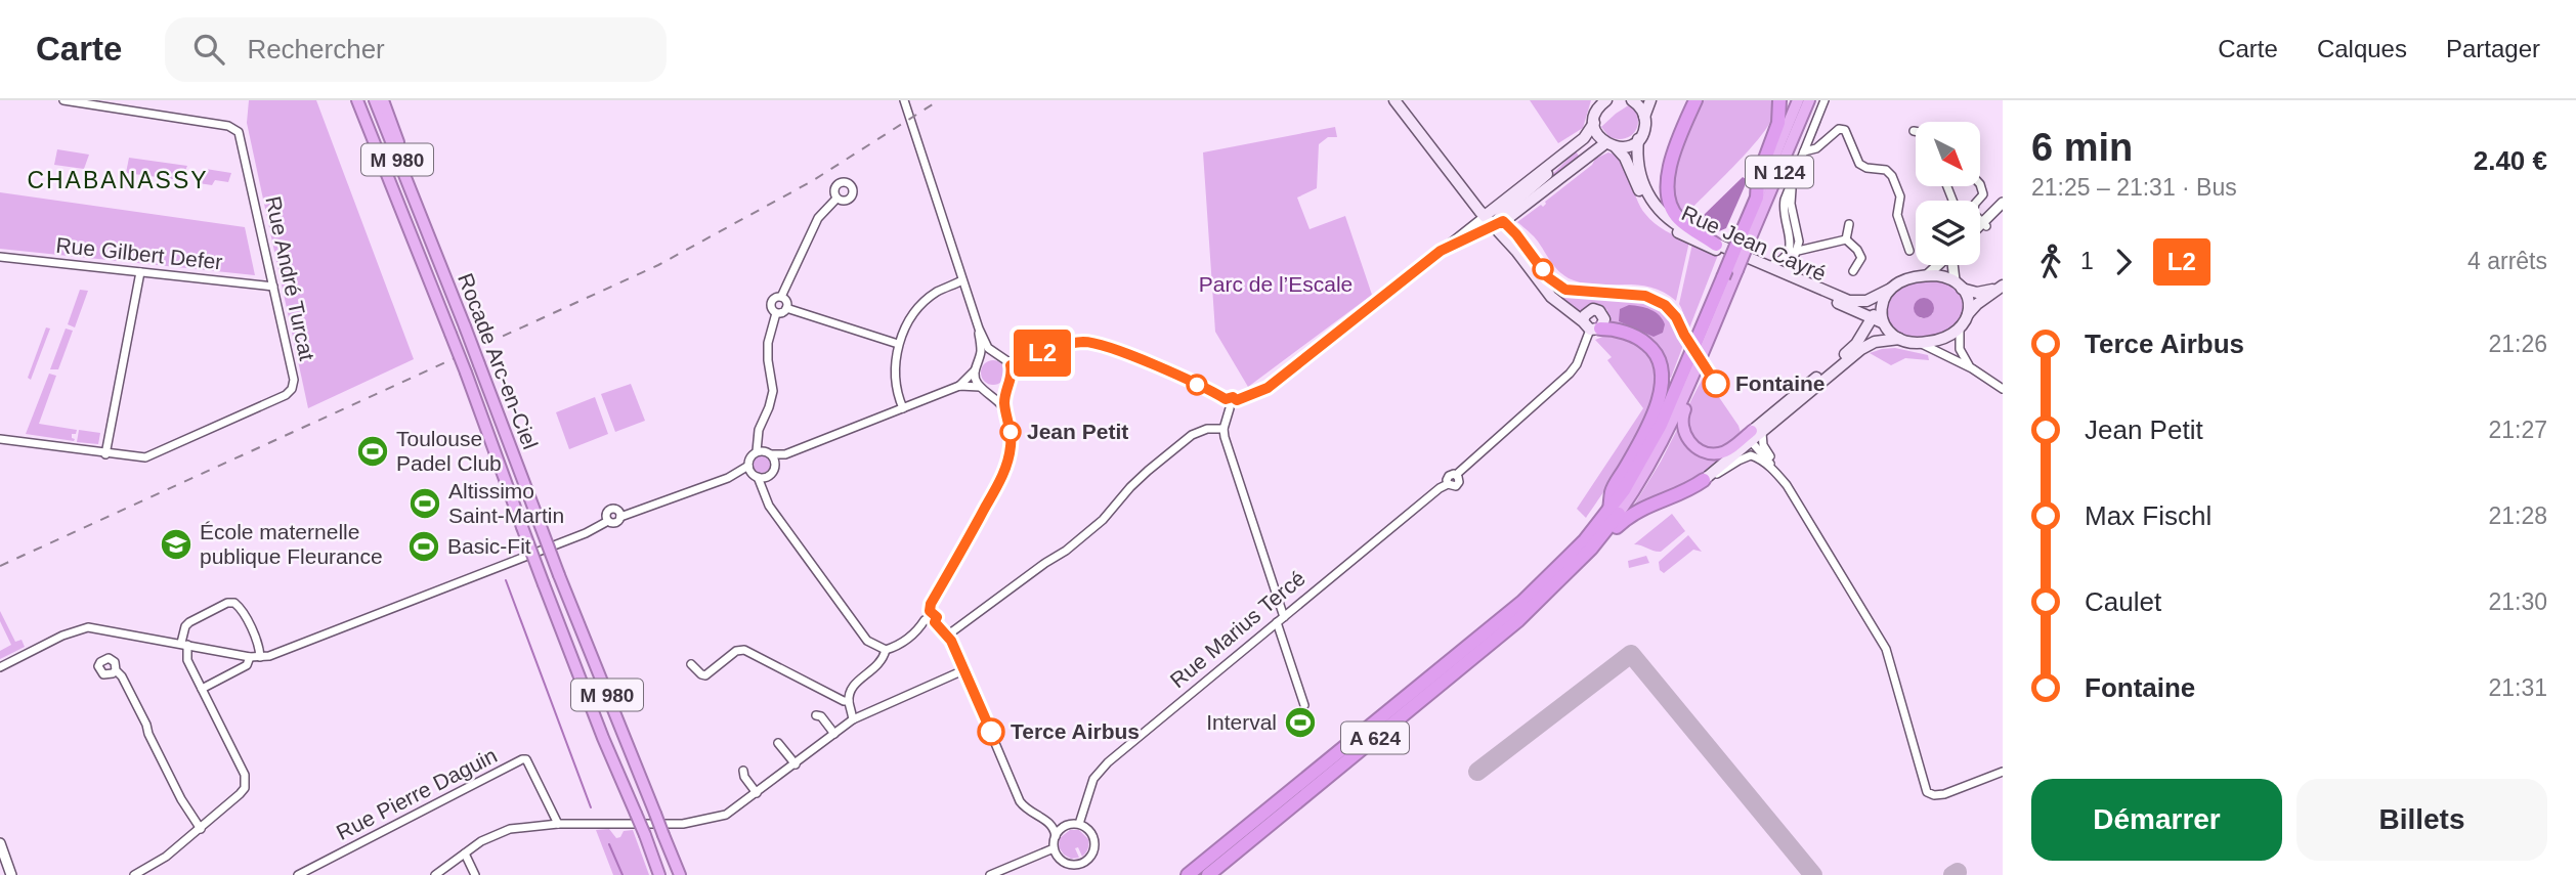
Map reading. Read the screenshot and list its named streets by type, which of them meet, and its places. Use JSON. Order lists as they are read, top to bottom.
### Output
{
  "streets": {
    "highway": [
      "M 980",
      "N 124",
      "Rocade Arc-en-Ciel",
      "A 624"
    ],
    "main road": ["Rue Jean Cayré"],
    "street": [
      "Rue Gilbert Defer",
      "Rue André Turcat",
      "Rue Marius Tercé",
      "Rue Pierre Daguin"
    ]
  },
  "crossings": [
    ["N 124", "A 624"],
    ["Rue Gilbert Defer", "Rue André Turcat"]
  ],
  "districts": ["CHABANASSY"],
  "parks": ["Parc de l’Escale"],
  "places": {
    "other": ["Fontaine", "Jean Petit", "Terce Airbus"],
    "sports": [
      "Toulouse Padel Club",
      "Altissimo Saint-Martin",
      "Basic-Fit",
      "Interval"
    ],
    "school or university": ["École maternelle publique Fleurance"]
  },
  "lines": ["bus line L2"],
  "north": "bottom right",
  "page": {
    "header": "Carte",
    "search": "Rechercher",
    "nav": ["Carte", "Calques", "Partager"],
    "on_map": "L2",
    "heading": ["6 min", "21:25 – 21:31 · Bus", "2.40 €"],
    "legs": ["1", "L2", "4 arrêts"],
    "list": [
      {
        "name": "Terce Airbus",
        "value": "21:26"
      },
      {
        "name": "Jean Petit",
        "value": "21:27"
      },
      {
        "name": "Max Fischl",
        "value": "21:28"
      },
      {
        "name": "Caulet",
        "value": "21:30"
      },
      {
        "name": "Fontaine",
        "value": "21:31"
      }
    ],
    "buttons": ["Démarrer", "Billets"]
  }
}
